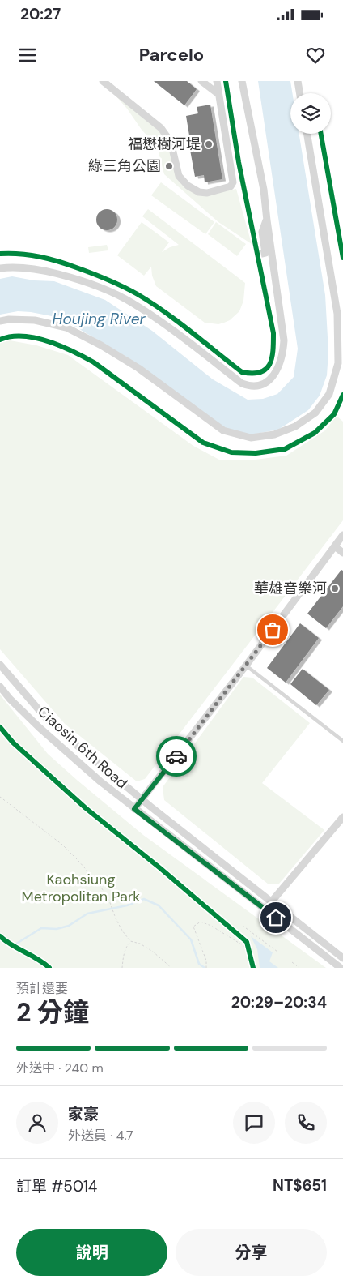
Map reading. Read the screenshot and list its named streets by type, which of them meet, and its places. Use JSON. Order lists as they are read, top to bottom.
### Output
{
  "streets": {
    "street": ["Ciaosin 6th Road"]
  },
  "water": ["Houjing River"],
  "parks": ["Kaohsiung Metropolitan Park"],
  "places": ["福懋樹河堤", "綠三角公園", "華雄音樂河"],
  "page": {
    "status": "20:27",
    "header": "Parcelo",
    "heading": ["2 分鐘", "預計還要", "20:29–20:34"],
    "panel": [
      "家豪",
      "外送員 · 4.7",
      "訂單 #5014",
      "NT$651"
    ],
    "bar": "外送中 · 240 m",
    "buttons": ["說明", "分享"]
  }
}
